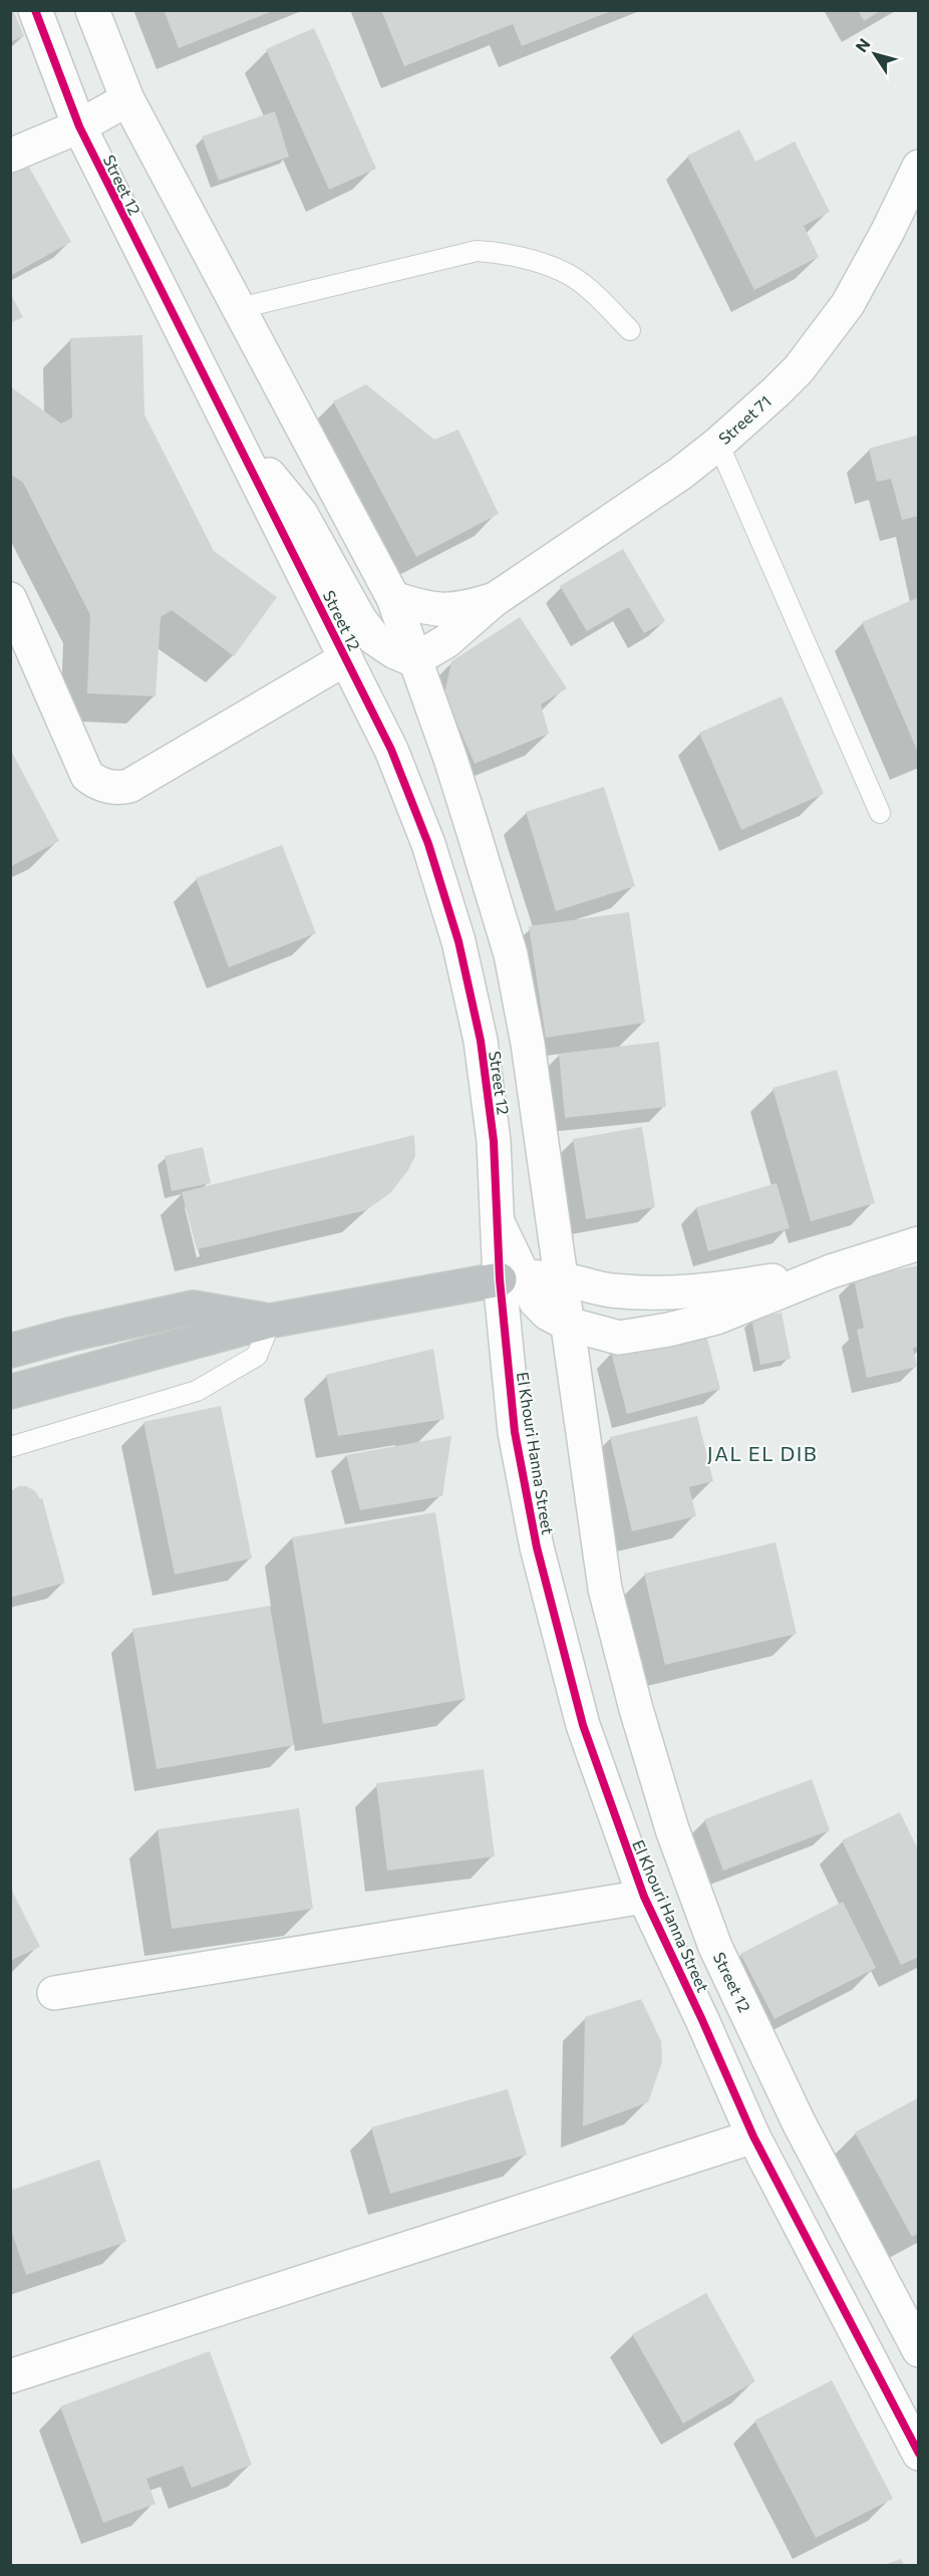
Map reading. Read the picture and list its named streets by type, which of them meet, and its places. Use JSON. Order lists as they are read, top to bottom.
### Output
{
  "streets": {
    "street": ["Street 12", "Street 71", "El Khouri Hanna Street"]
  },
  "crossings": [
    ["Street 12", "Street 71"],
    ["Street 12", "El Khouri Hanna Street"]
  ],
  "districts": ["JAL EL DIB"],
  "north": "top left"
}
